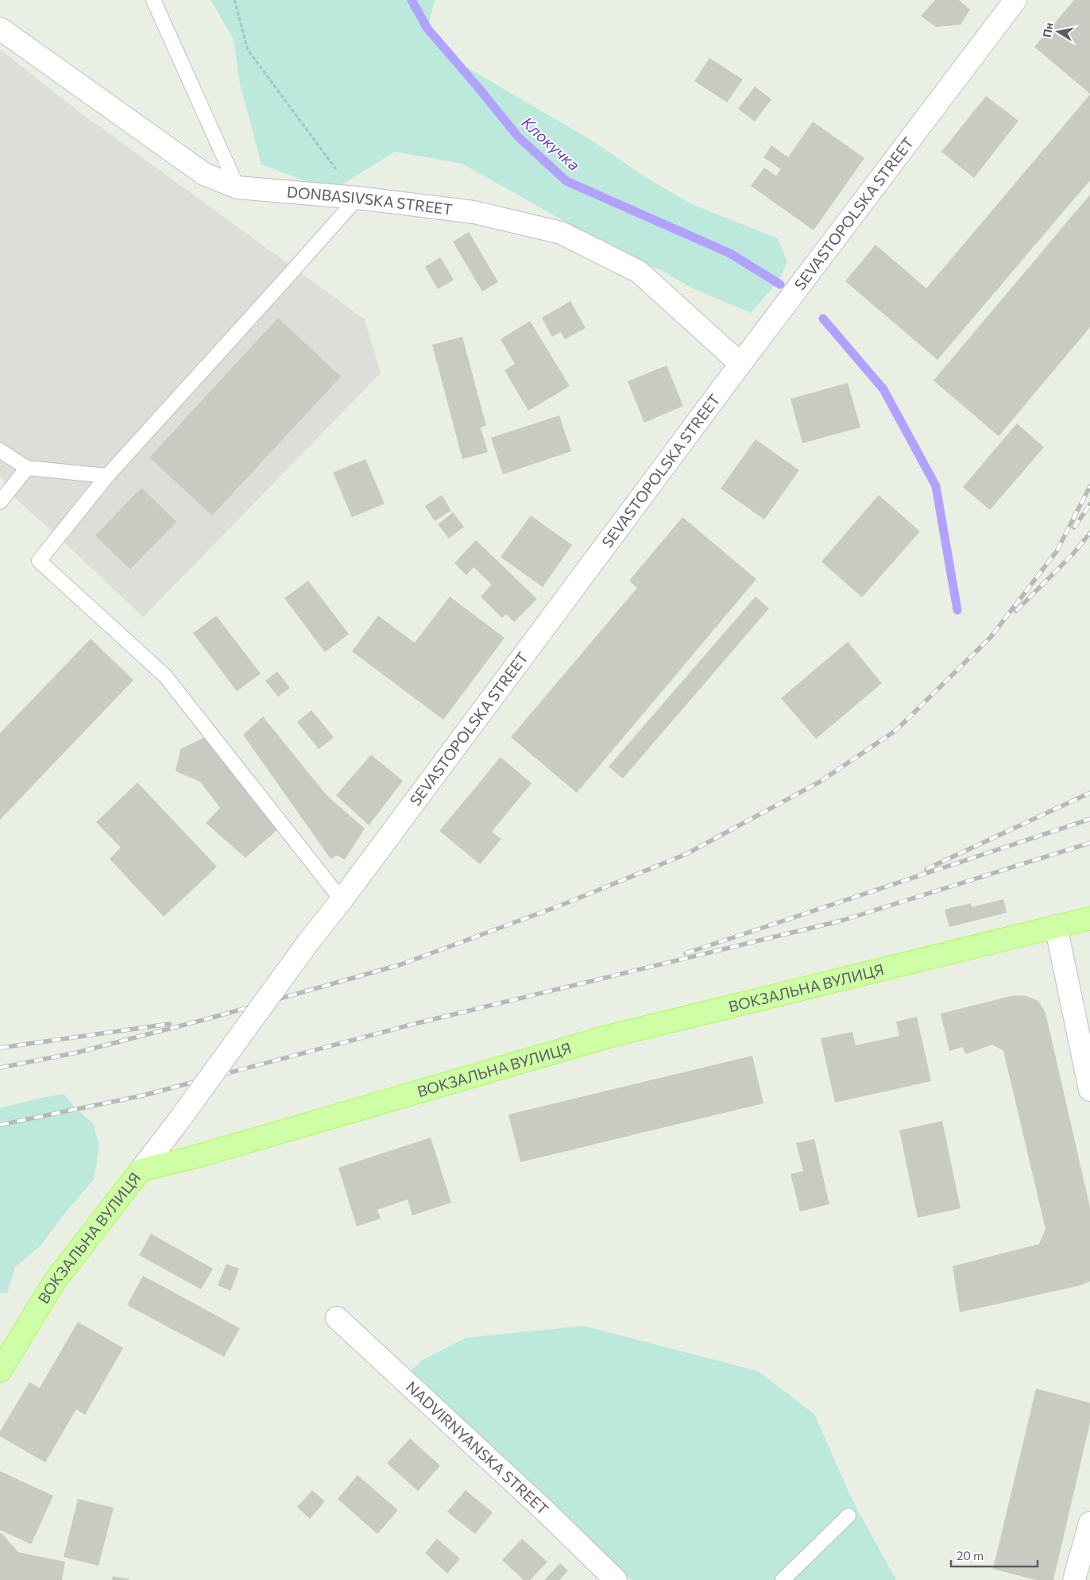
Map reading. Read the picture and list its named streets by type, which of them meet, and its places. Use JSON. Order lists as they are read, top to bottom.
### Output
{
  "streets": {
    "main road": ["ВОКЗАЛЬНА ВУЛИЦЯ"],
    "street": ["DONBASIVSKA STREET", "SEVASTOPOLSKA STREET", "NADVIRNYANSKA STREET"]
  },
  "crossings": [
    ["DONBASIVSKA STREET", "SEVASTOPOLSKA STREET"],
    ["SEVASTOPOLSKA STREET", "ВОКЗАЛЬНА ВУЛИЦЯ"]
  ],
  "water": ["Клокучка"],
  "scale_bar": "20 m",
  "north": "left"
}
